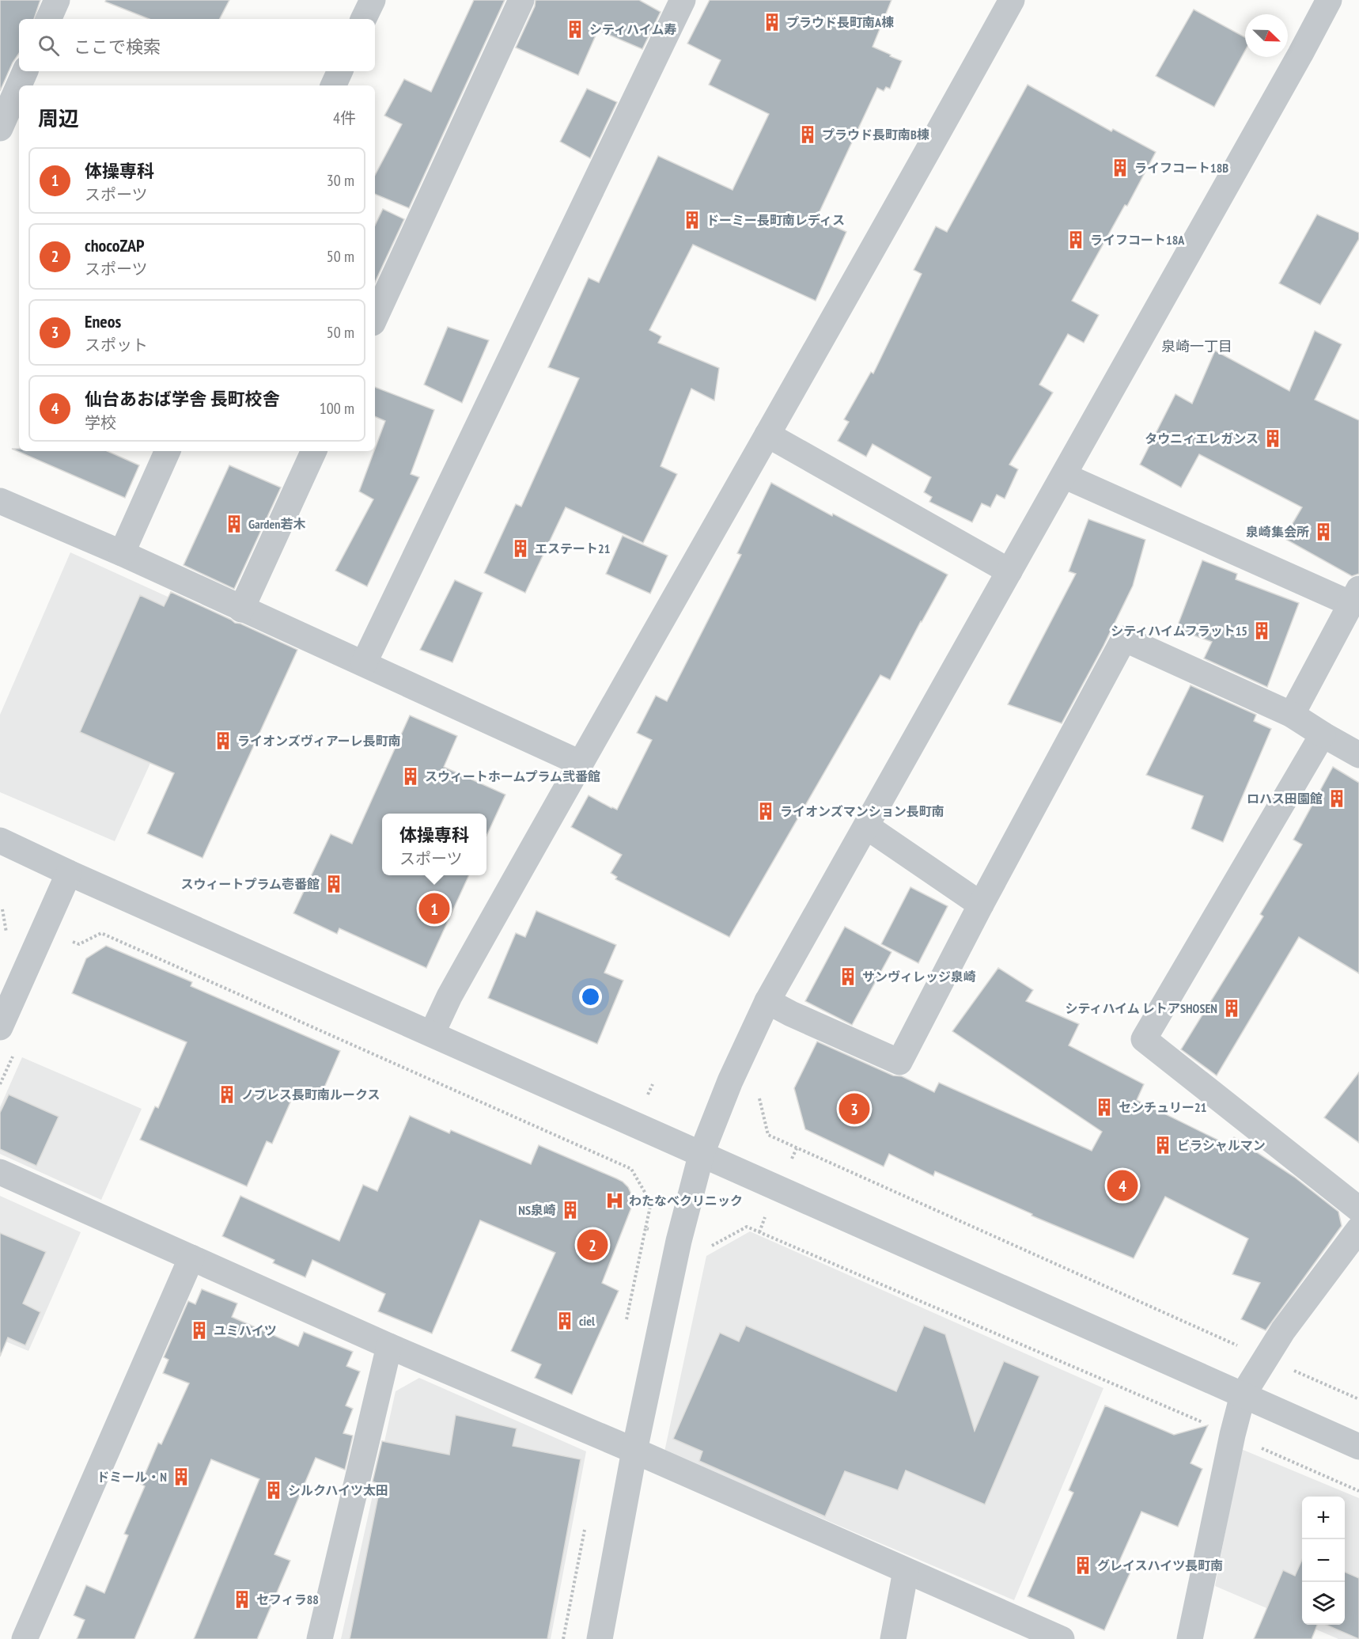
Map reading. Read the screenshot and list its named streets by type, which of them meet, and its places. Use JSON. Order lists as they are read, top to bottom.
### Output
{
  "districts": ["泉崎一丁目"],
  "places": {
    "building": [
      "プラウド長町南A棟",
      "シティハイム寿",
      "プラウド長町南B棟",
      "ライフコート18B",
      "ドーミー長町南レディス",
      "ライフコート18A",
      "タウニィエレガンス",
      "Garden若木",
      "泉崎集会所",
      "エステート21",
      "シティハイムフラット15",
      "ライオンズヴィアーレ長町南",
      "スウィートホームプラム弐番館",
      "ロハス田園館",
      "ライオンズマンション長町南",
      "スウィートプラム壱番館",
      "サンヴィレッジ泉崎",
      "シティハイム レトアSHOSEN",
      "ノブレス長町南ルークス",
      "センチュリー21",
      "ビラシャルマン",
      "NS泉崎",
      "ciel",
      "ユミハイツ",
      "ドミール・N",
      "シルクハイツ太田",
      "グレイスハイツ長町南",
      "セフィラ88"
    ],
    "hospital": ["わたなべクリニック"]
  },
  "north": "bottom right",
  "page": {
    "search": "ここで検索",
    "heading": ["周辺", "4件"],
    "list": [
      {
        "mark": "1",
        "name": "体操専科",
        "note": "スポーツ",
        "value": "30 m"
      },
      {
        "mark": "2",
        "name": "chocoZAP",
        "note": "スポーツ",
        "value": "50 m"
      },
      {
        "mark": "3",
        "name": "Eneos",
        "note": "スポット",
        "value": "50 m"
      },
      {
        "mark": "4",
        "name": "仙台あおば学舎 長町校舎",
        "note": "学校",
        "value": "100 m"
      }
    ],
    "popup": ["体操専科", "スポーツ"],
    "pins": [
      "1",
      "3",
      "4",
      "2"
    ],
    "map_buttons": ["+", "−"]
  }
}
